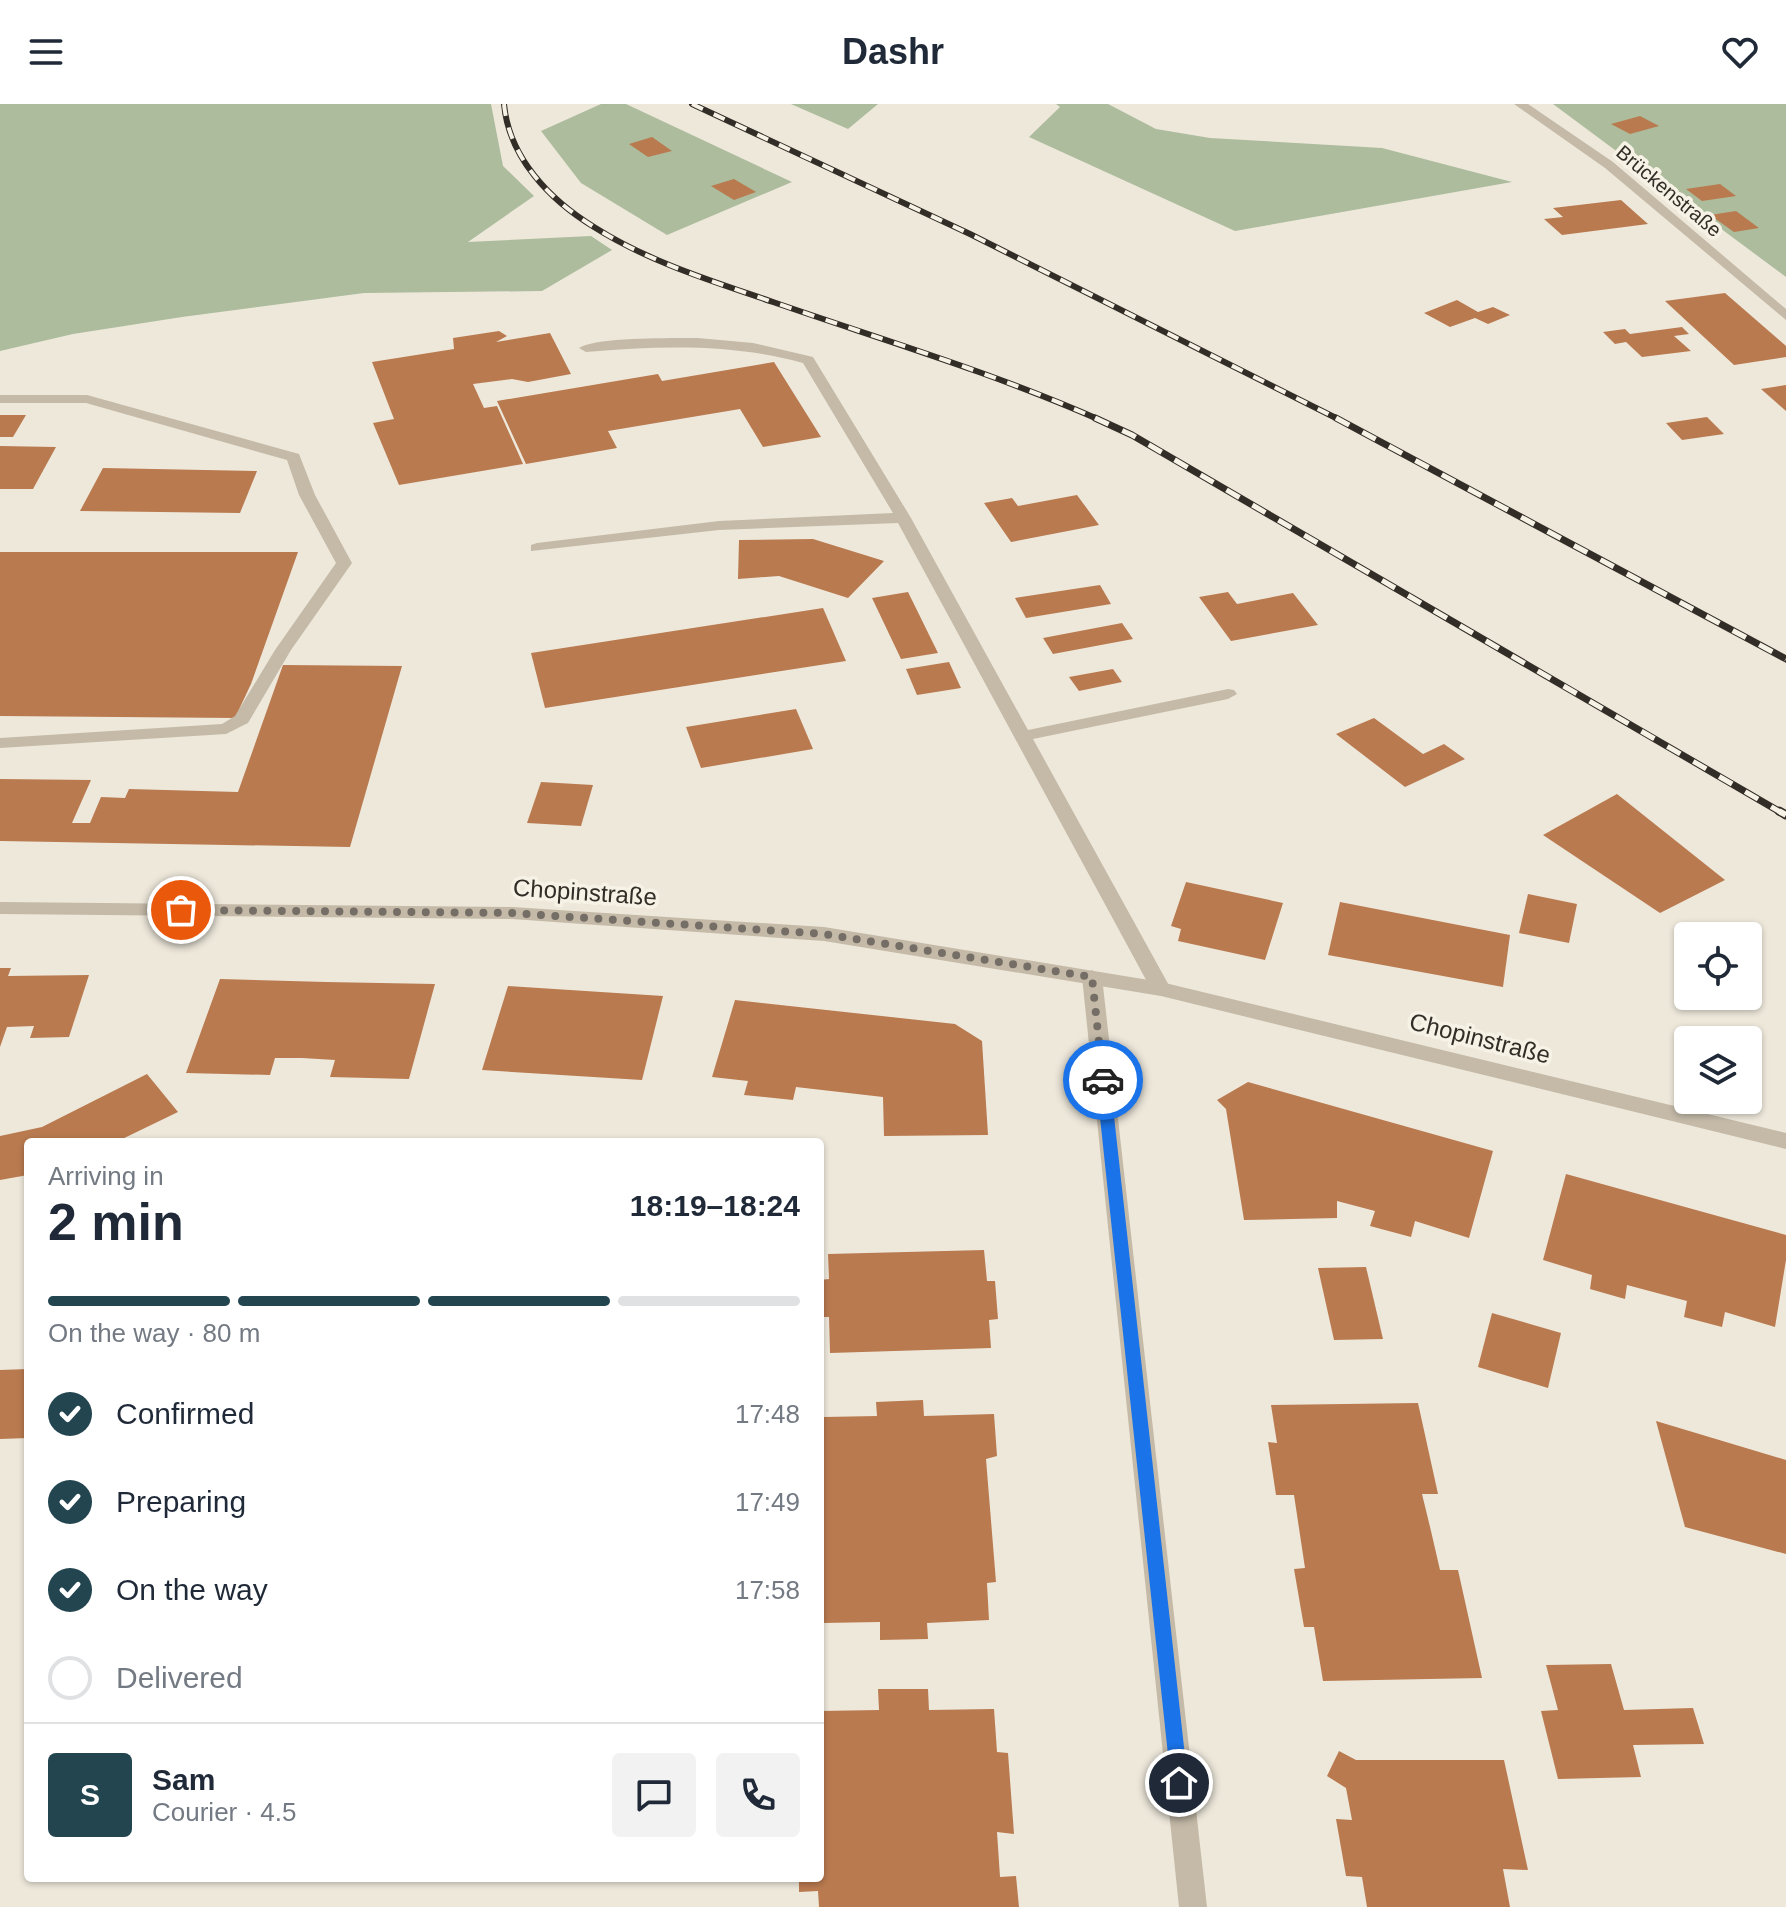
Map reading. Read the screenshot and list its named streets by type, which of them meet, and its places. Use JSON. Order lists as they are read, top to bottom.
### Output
{
  "streets": {
    "street": ["Brückenstraße", "Chopinstraße"]
  },
  "page": {
    "header": "Dashr",
    "heading": ["2 min", "Arriving in", "18:19–18:24"],
    "panel": ["Sam", "Courier · 4.5"],
    "bar": "On the way · 80 m",
    "list": [
      ["Confirmed", "17:48"],
      ["Preparing", "17:49"],
      ["On the way", "17:58"],
      "Delivered"
    ],
    "round": "S"
  }
}
